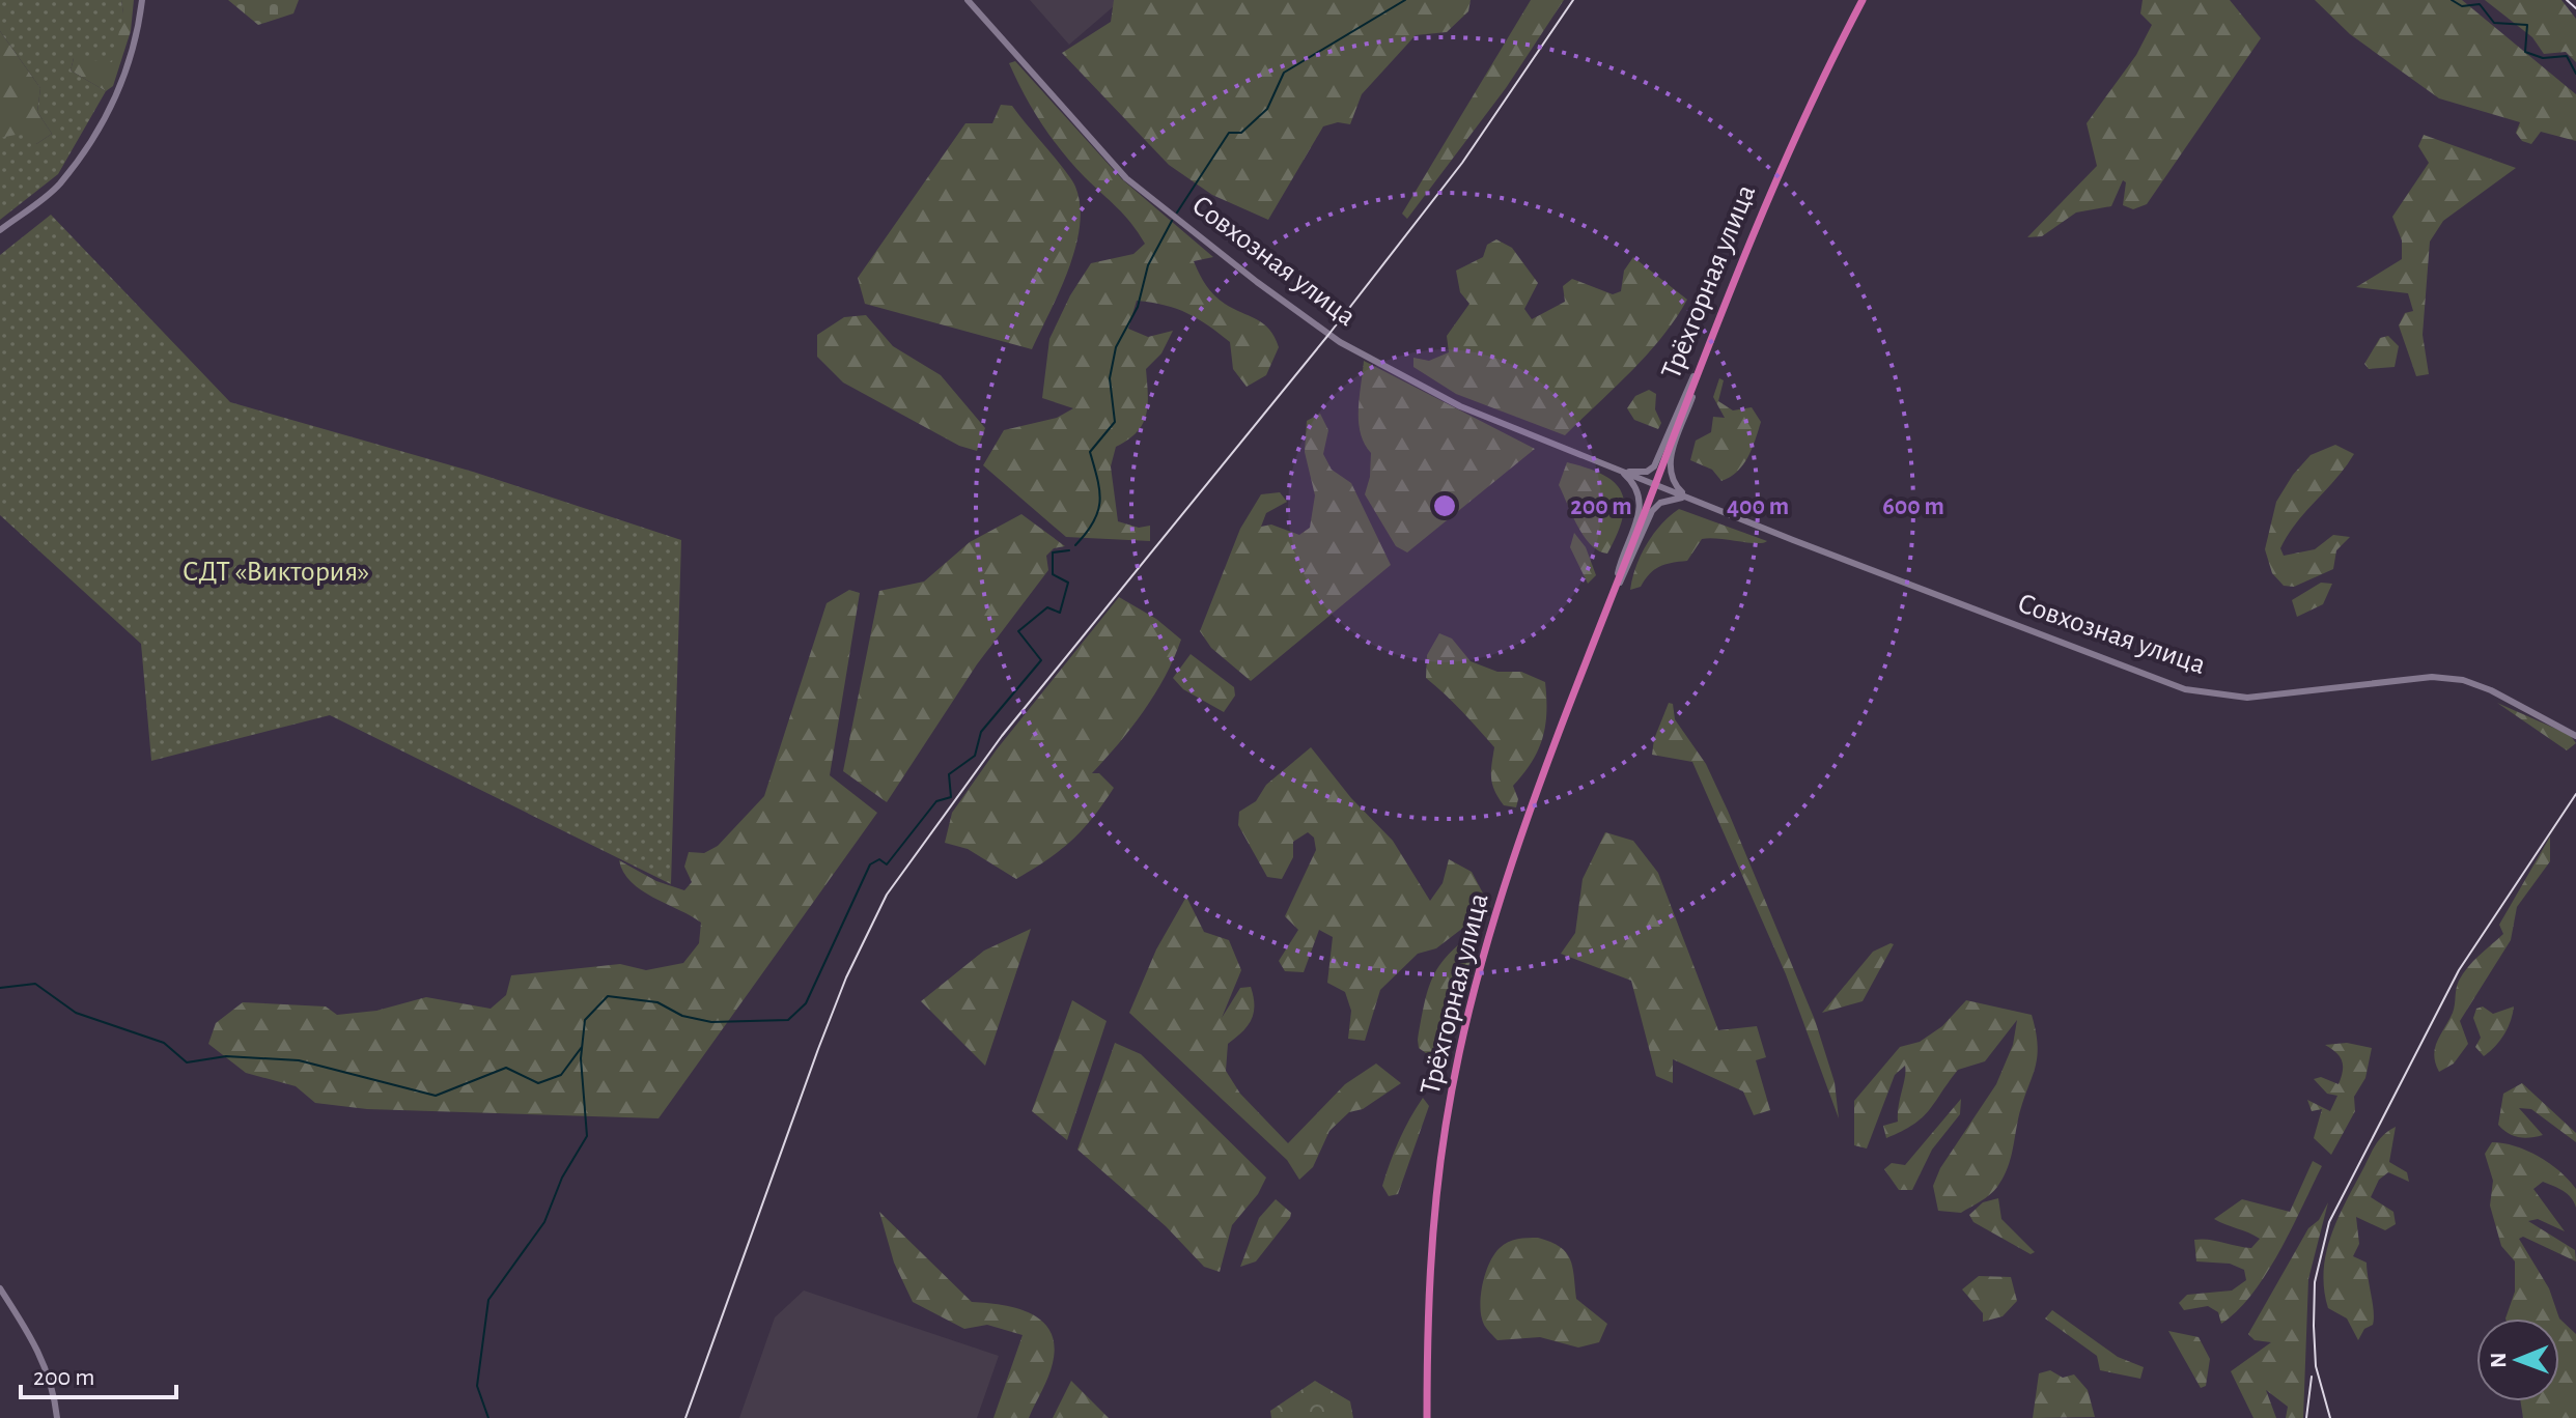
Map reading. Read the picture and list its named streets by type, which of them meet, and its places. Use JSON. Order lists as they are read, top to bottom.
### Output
{
  "streets": {
    "highway": ["Трёхгорная улица"],
    "main road": ["Совхозная улица"]
  },
  "crossings": [
    ["Совхозная улица", "Трёхгорная улица"]
  ],
  "parks": ["СДТ «Виктория»"],
  "scale_bar": "200 m",
  "north": "left",
  "rings": ["200 m", "400 m", "600 m"]
}
